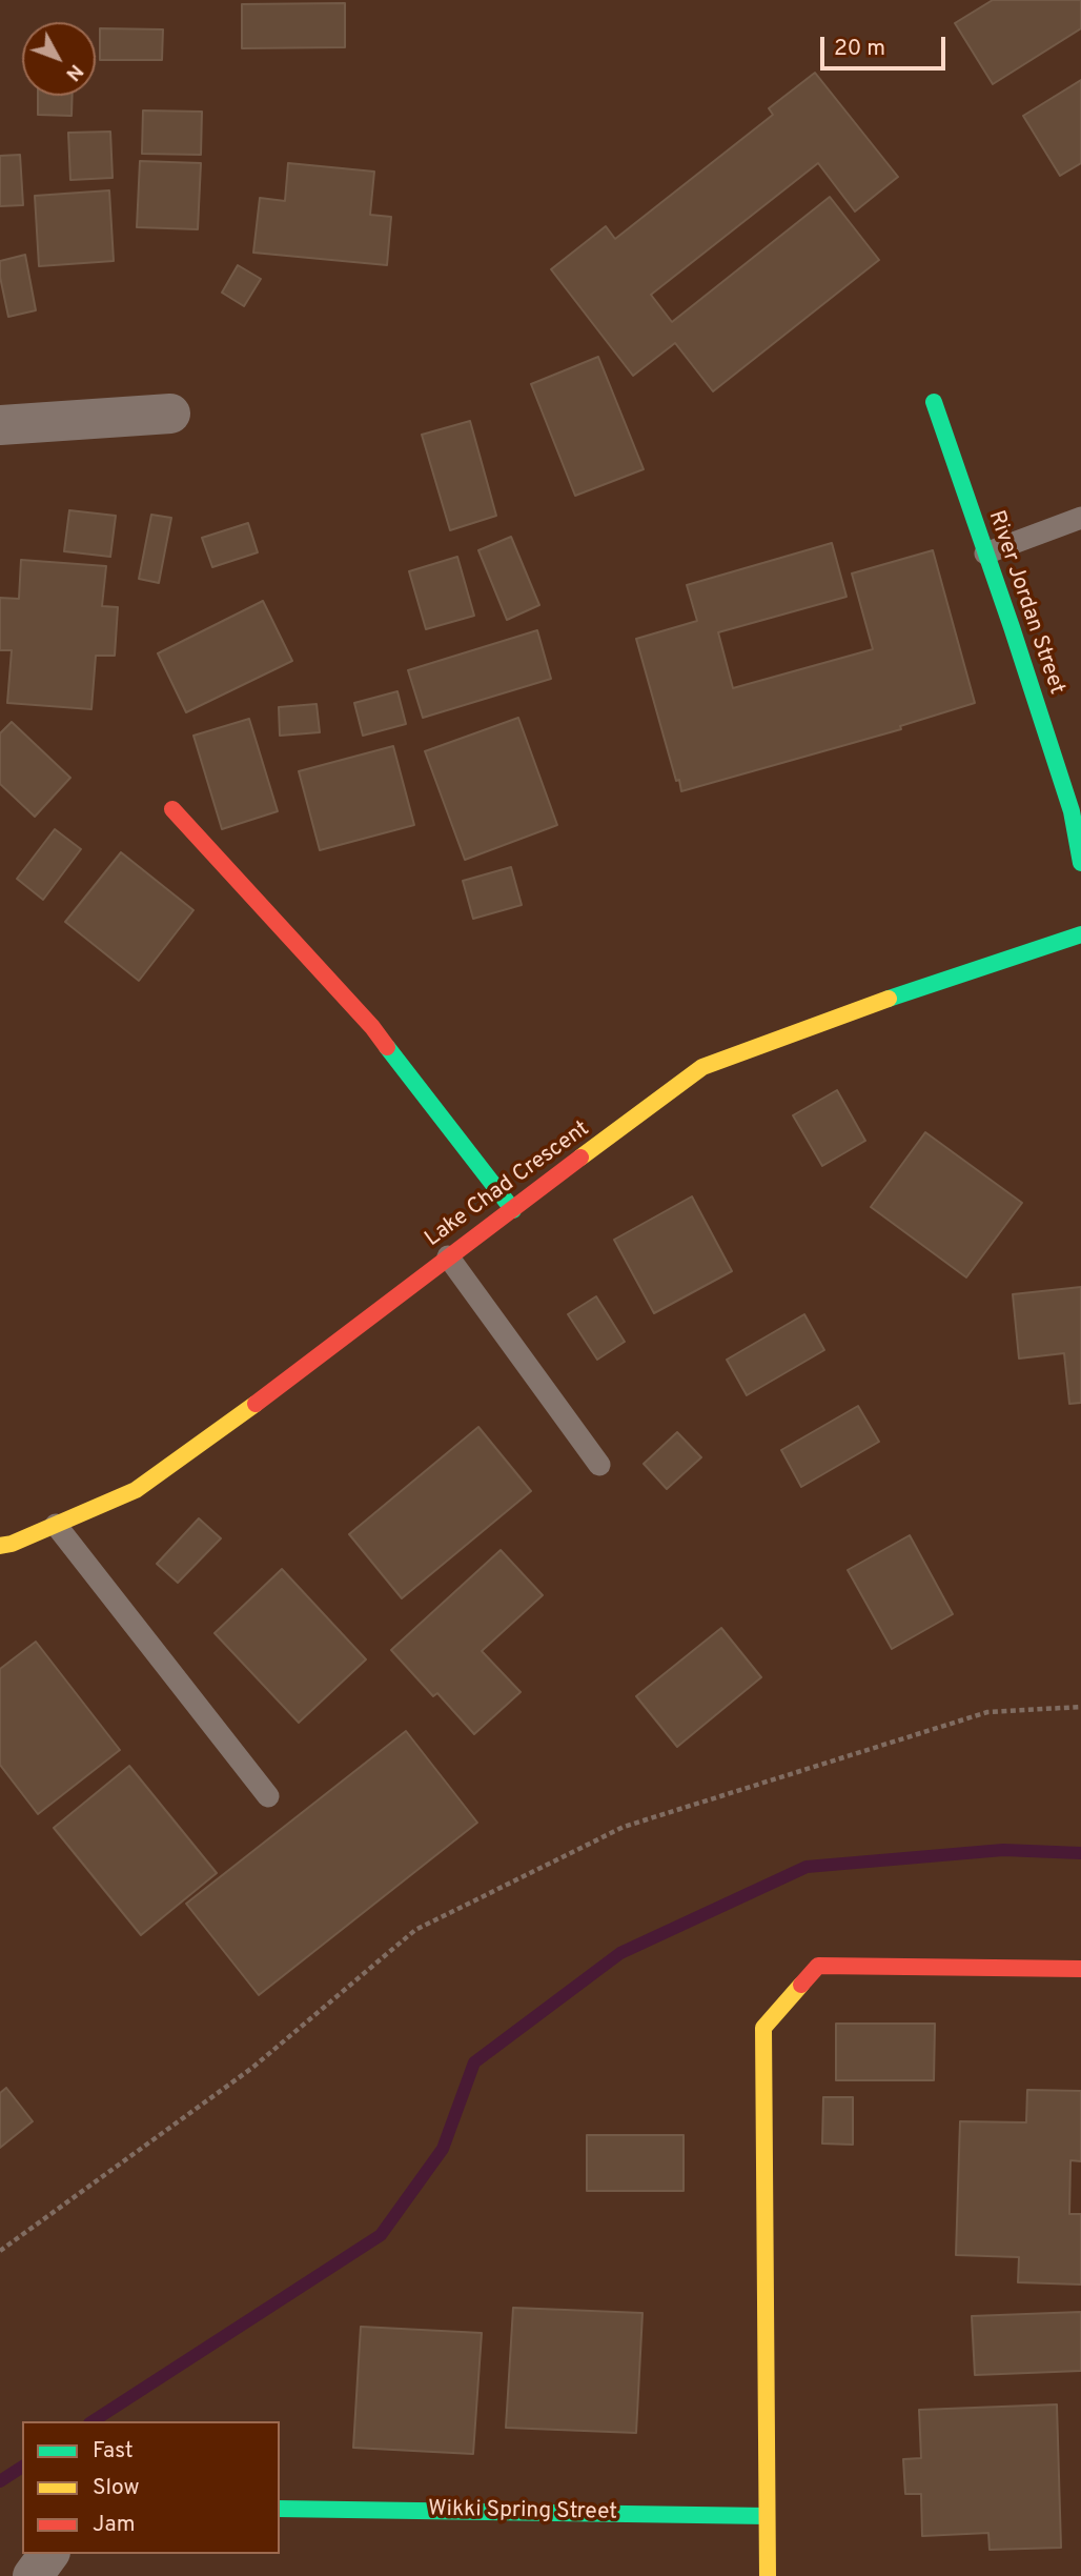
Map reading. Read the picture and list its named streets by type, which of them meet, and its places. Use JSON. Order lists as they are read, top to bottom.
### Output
{
  "streets": {
    "street": ["River Jordan Street", "Lake Chad Crescent", "Wikki Spring Street"]
  },
  "legend": ["Fast", "Slow", "Jam"],
  "scale_bar": "20 m",
  "north": "bottom right"
}
